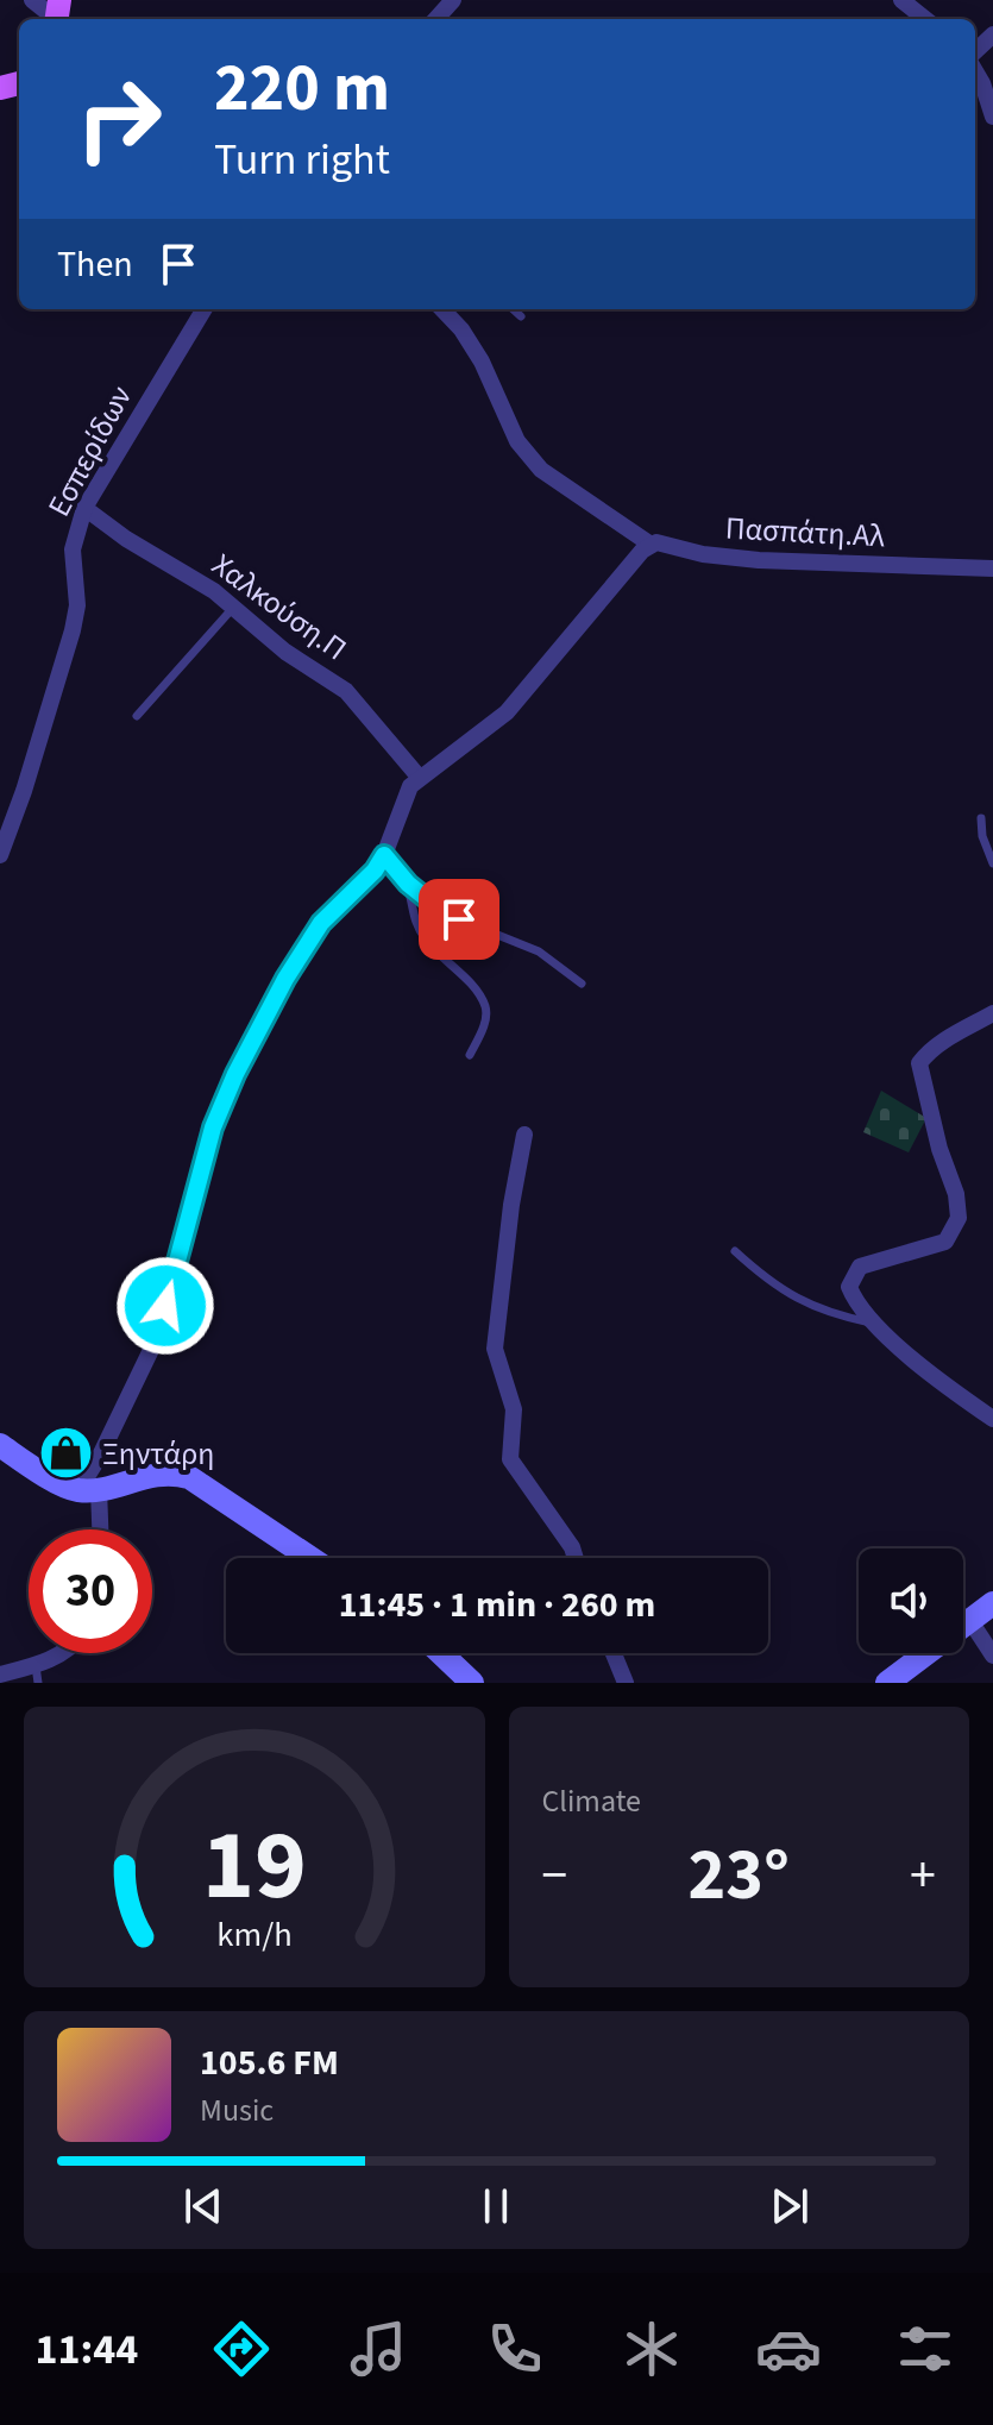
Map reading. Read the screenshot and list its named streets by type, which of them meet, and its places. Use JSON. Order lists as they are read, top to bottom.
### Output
{
  "streets": {
    "street": ["Εσπερίδων", "Πασπάτη.Αλ", "Χαλκούση.Π"]
  },
  "crossings": [
    ["Εσπερίδων", "Χαλκούση.Π"]
  ],
  "places": {
    "shop": ["Ξηντάρη"]
  },
  "page": {
    "turn": ["220 m", "Turn right"],
    "then": "Then",
    "limit": "30",
    "trip": "11:45 · 1 min · 260 m",
    "tile": "Climate",
    "heat": ["−", "23°", "+"],
    "song": ["105.6 FM", "Music"],
    "tabs": "11:44",
    "gauge": ["19", "km/h"]
  }
}
